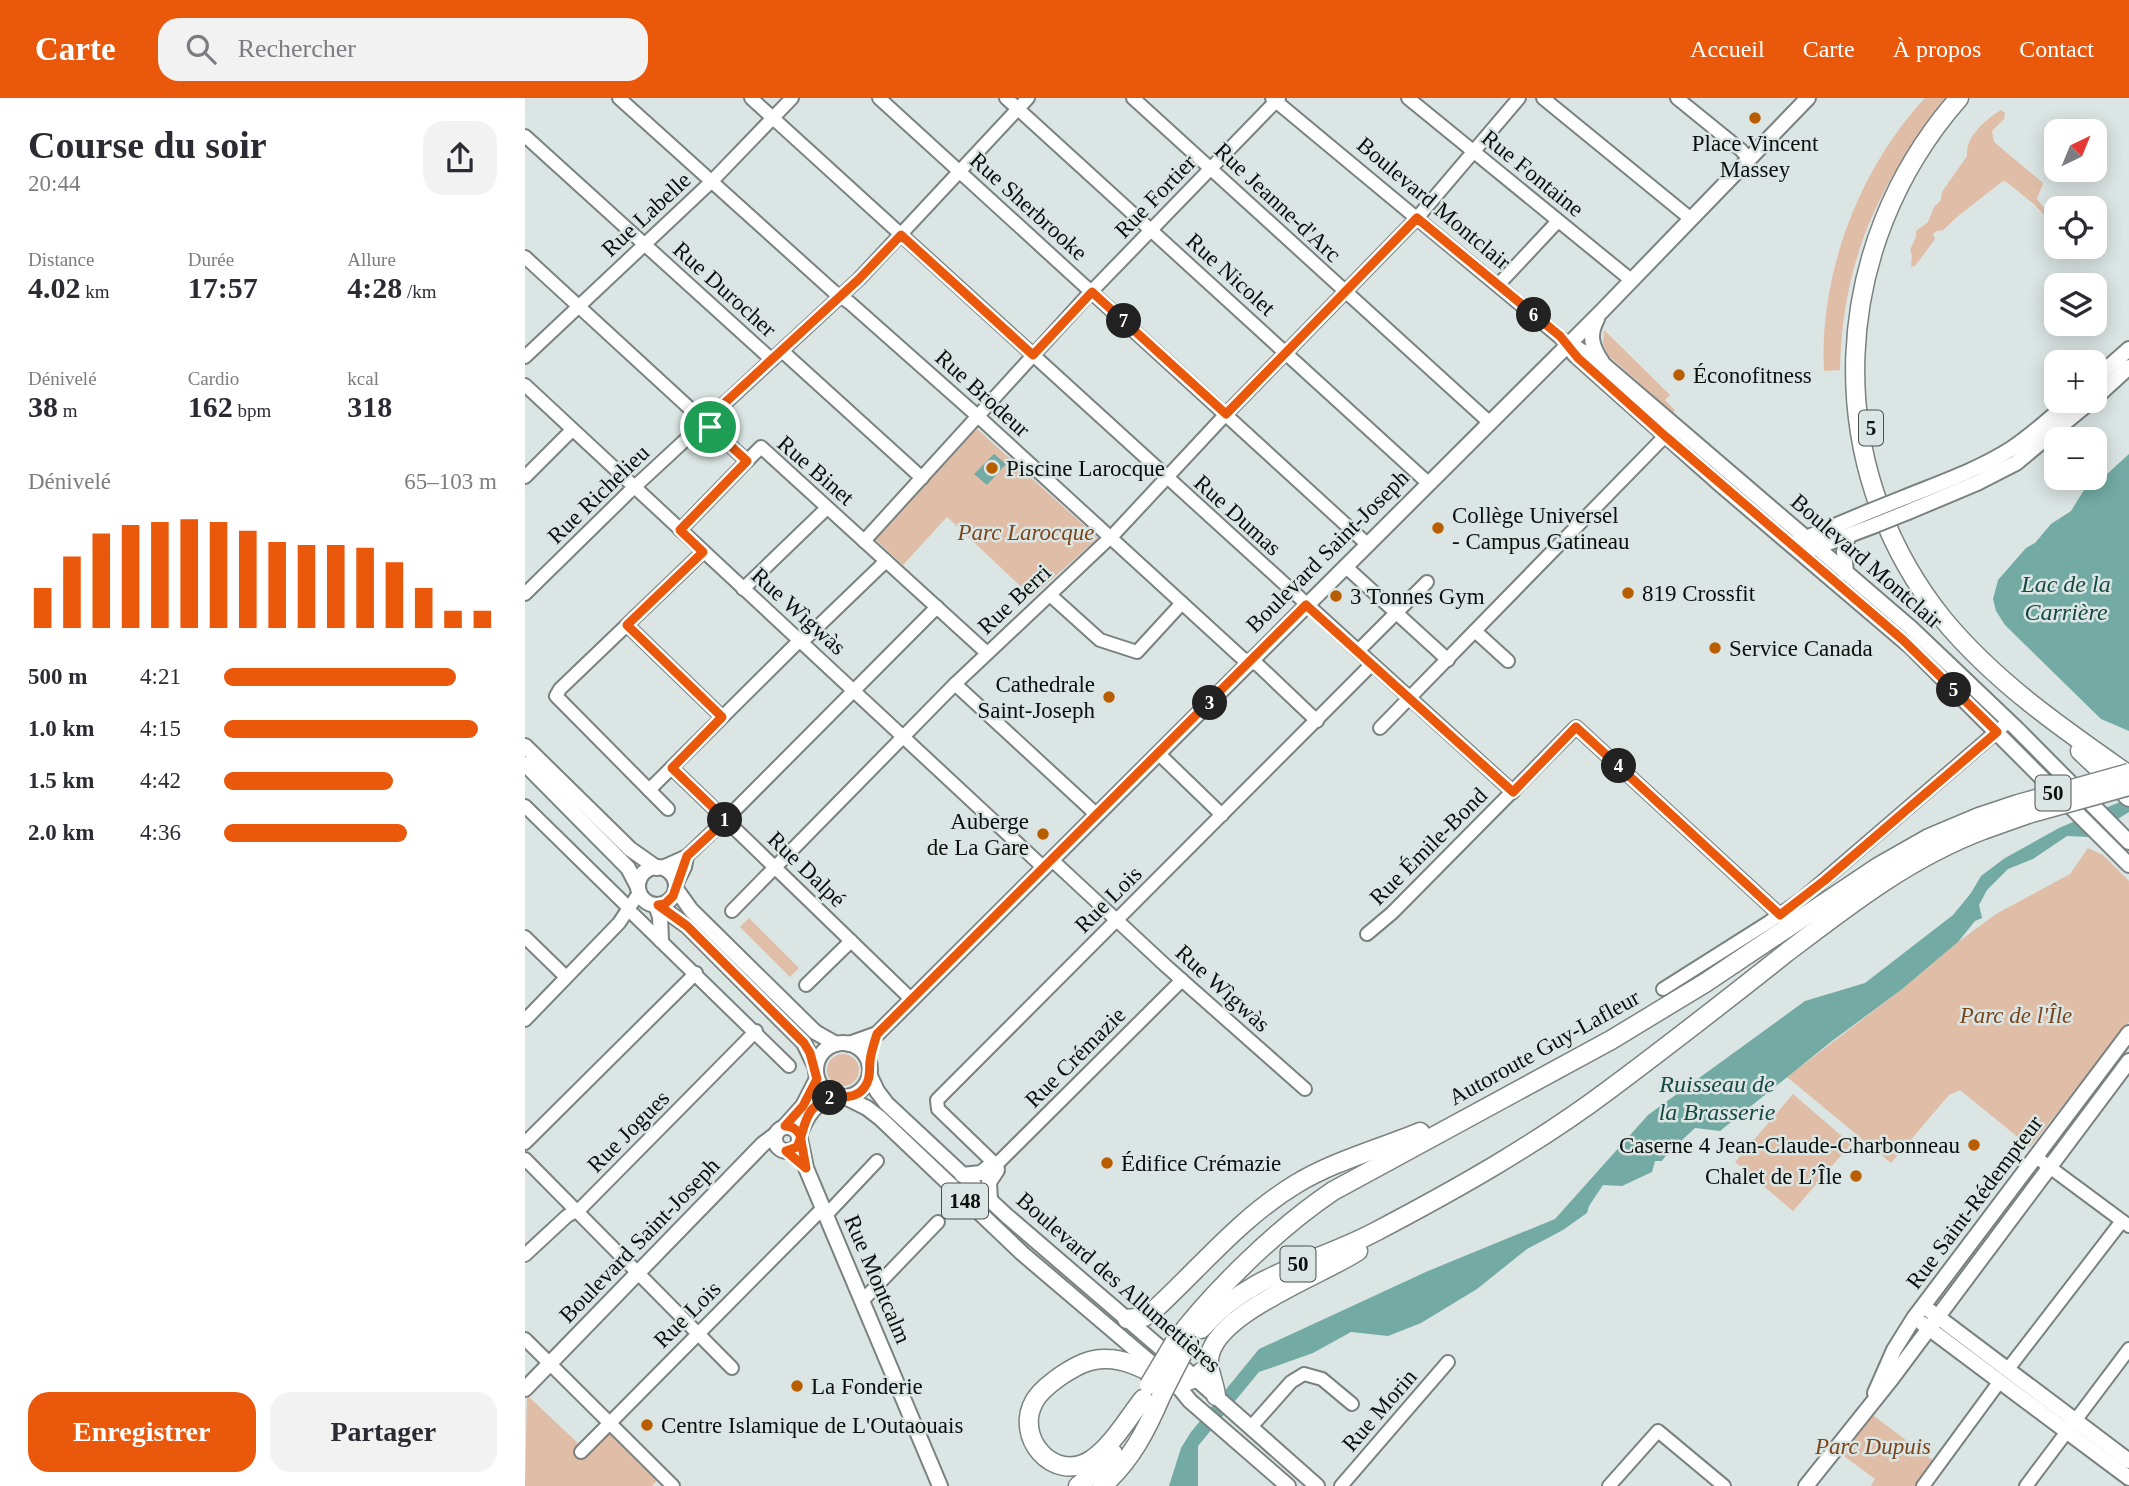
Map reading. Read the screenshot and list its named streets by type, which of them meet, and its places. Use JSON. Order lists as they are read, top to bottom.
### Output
{
  "streets": {
    "highway": ["5", "50", "Autoroute Guy-Lafleur"],
    "main road": [
      "Boulevard Montclair",
      "Boulevard Saint-Joseph",
      "148",
      "Rue Saint-Rédempteur",
      "Rue Montcalm",
      "Boulevard des Allumettières"
    ],
    "street": [
      "Rue Fontaine",
      "Rue Fortier",
      "Rue Jeanne-d'Arc",
      "Rue Sherbrooke",
      "Rue Labelle",
      "Rue Nicolet",
      "Rue Durocher",
      "Rue Brodeur",
      "Rue Binet",
      "Rue Richelieu",
      "Rue Dumas",
      "Rue Berri",
      "Rue Wìgwàs",
      "Rue Émile-Bond",
      "Rue Dalpé",
      "Rue Lois",
      "Rue Crémazie",
      "Rue Jogues",
      "Rue Morin"
    ]
  },
  "crossings": [
    ["Rue Fontaine", "Boulevard Saint-Joseph"],
    ["Rue Fontaine", "Rue Berri"],
    ["Rue Fortier", "Rue Jeanne-d'Arc"],
    ["Rue Fortier", "Boulevard Montclair"],
    ["Rue Fortier", "Rue Sherbrooke"],
    ["Rue Fortier", "Rue Nicolet"],
    ["Rue Fortier", "Rue Durocher"],
    ["Rue Fortier", "Rue Brodeur"],
    ["Rue Fortier", "Rue Binet"],
    ["Rue Fortier", "Rue Dumas"],
    ["Rue Jeanne-d'Arc", "Boulevard Saint-Joseph"],
    ["Rue Jeanne-d'Arc", "Rue Berri"],
    ["Boulevard Montclair", "Boulevard Saint-Joseph"],
    ["Boulevard Montclair", "Rue Berri"],
    ["Rue Sherbrooke", "Rue Richelieu"],
    ["Rue Sherbrooke", "Boulevard Saint-Joseph"],
    ["Rue Sherbrooke", "Rue Berri"],
    ["Rue Labelle", "Rue Durocher"],
    ["Rue Labelle", "Rue Brodeur"],
    ["Rue Labelle", "Rue Binet"],
    ["Rue Labelle", "Rue Dumas"],
    ["Rue Nicolet", "Rue Richelieu"],
    ["Rue Nicolet", "Boulevard Saint-Joseph"],
    ["Rue Nicolet", "Rue Berri"],
    ["Rue Durocher", "Rue Richelieu"],
    ["Rue Brodeur", "Rue Richelieu"],
    ["Rue Brodeur", "Boulevard Saint-Joseph"],
    ["Rue Brodeur", "Rue Berri"],
    ["Rue Brodeur", "Rue Lois"],
    ["5", "Autoroute Guy-Lafleur"],
    ["Rue Binet", "Rue Richelieu"],
    ["Rue Binet", "Rue Berri"],
    ["Rue Richelieu", "Rue Dumas"],
    ["Rue Richelieu", "Rue Wìgwàs"],
    ["Rue Dumas", "Boulevard Saint-Joseph"],
    ["Rue Dumas", "Rue Berri"],
    ["Rue Dumas", "Rue Émile-Bond"],
    ["Rue Dumas", "Rue Lois"],
    ["Boulevard Saint-Joseph", "Rue Wìgwàs"],
    ["Boulevard Saint-Joseph", "Rue Dalpé"],
    ["Boulevard Saint-Joseph", "Rue Montcalm"],
    ["Boulevard Saint-Joseph", "Boulevard des Allumettières"],
    ["Rue Berri", "Rue Wìgwàs"],
    ["Rue Berri", "Rue Dalpé"],
    ["Rue Wìgwàs", "Rue Lois"],
    ["Rue Wìgwàs", "Rue Crémazie"],
    ["Rue Lois", "Rue Crémazie"],
    ["Rue Lois", "Rue Montcalm"],
    ["Autoroute Guy-Lafleur", "Boulevard des Allumettières"]
  ],
  "water": ["Lac de la Carrière", "Ruisseau de la Brasserie"],
  "parks": ["Parc Larocque", "Parc de l'Île", "Parc Dupuis"],
  "places": [
    "Place Vincent Massey",
    "Éconofitness",
    "Piscine Larocque",
    "Collège Universel - Campus Gatineau",
    "819 Crossfit",
    "3 Tonnes Gym",
    "Service Canada",
    "Cathedrale Saint-Joseph",
    "Auberge de La Gare",
    "Caserne 4 Jean-Claude-Charbonneau",
    "Édifice Crémazie",
    "Chalet de L’Île",
    "La Fonderie",
    "Centre Islamique de L'Outaouais"
  ],
  "north": "top right",
  "page": {
    "header": "Carte",
    "search": "Rechercher",
    "nav": [
      "Accueil",
      "Carte",
      "À propos",
      "Contact"
    ],
    "heading": ["Course du soir", "20:44"],
    "map_buttons": ["+", "−"],
    "stats": [
      ["Distance", "4.02 km"],
      ["Durée", "17:57"],
      ["Allure", "4:28 /km"],
      ["Dénivelé", "38 m"],
      ["Cardio", "162 bpm"],
      ["kcal", "318"]
    ],
    "pins": [
      "6",
      "7",
      "5",
      "3",
      "4",
      "1",
      "2"
    ],
    "chart": ["Dénivelé", "65–103 m"],
    "list": [
      {
        "name": "500 m",
        "note": "4:21"
      },
      {
        "name": "1.0 km",
        "note": "4:15"
      },
      {
        "name": "1.5 km",
        "note": "4:42"
      },
      {
        "name": "2.0 km",
        "note": "4:36"
      }
    ],
    "buttons": ["Enregistrer", "Partager"]
  }
}
